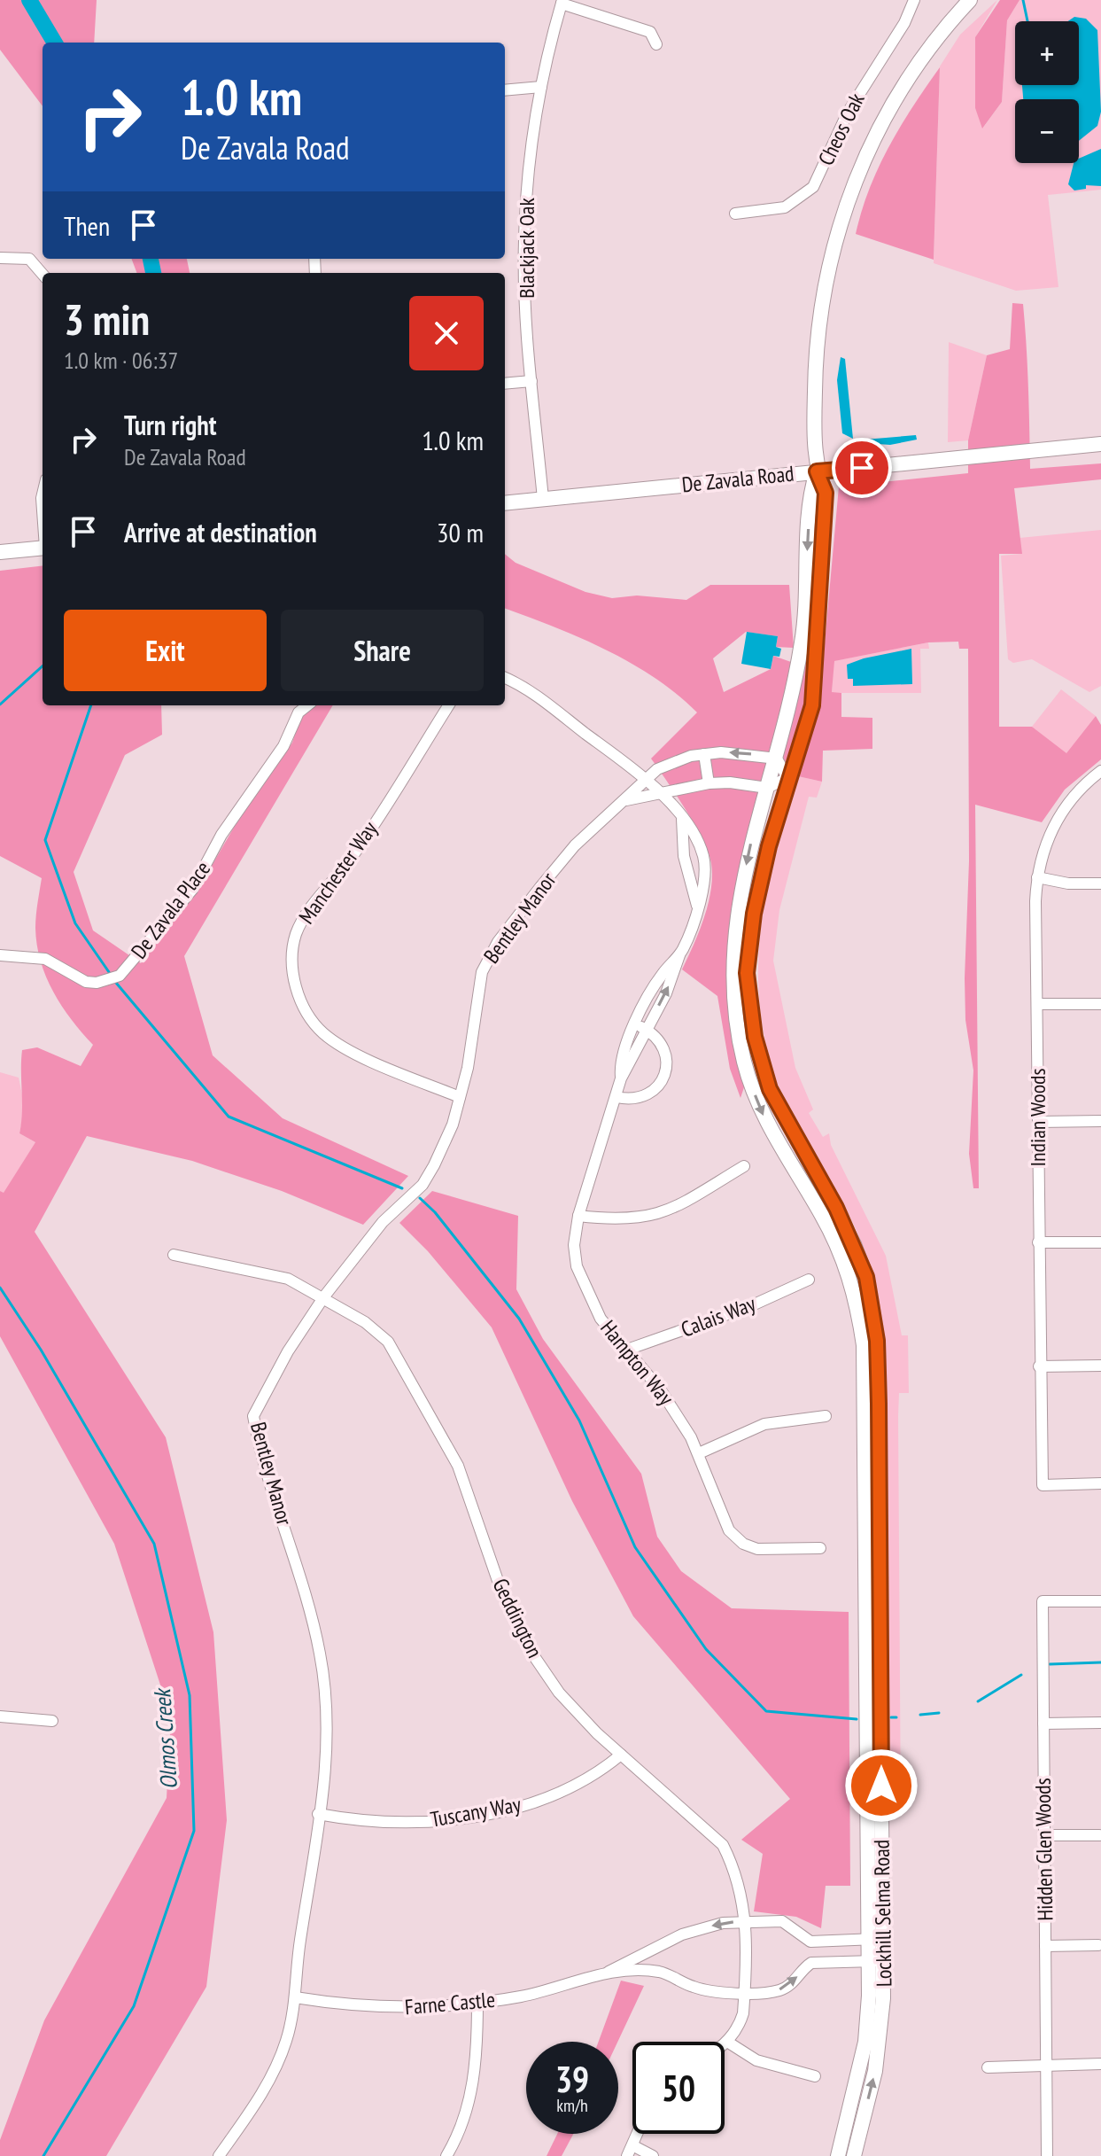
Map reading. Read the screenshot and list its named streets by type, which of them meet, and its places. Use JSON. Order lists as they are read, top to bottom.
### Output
{
  "streets": {
    "main road": ["De Zavala Road", "Lockhill Selma Road"],
    "street": [
      "Cheos Oak",
      "Blackjack Oak",
      "Manchester Way",
      "De Zavala Place",
      "Bentley Manor",
      "Indian Woods",
      "Calais Way",
      "Hampton Way",
      "Geddington",
      "Tuscany Way",
      "Hidden Glen Woods",
      "Farne Castle"
    ]
  },
  "crossings": [
    ["Blackjack Oak", "De Zavala Road"],
    ["De Zavala Road", "Lockhill Selma Road"],
    ["Manchester Way", "Bentley Manor"],
    ["Bentley Manor", "Hampton Way"],
    ["Bentley Manor", "Geddington"],
    ["Bentley Manor", "Tuscany Way"],
    ["Bentley Manor", "Lockhill Selma Road"],
    ["Bentley Manor", "Farne Castle"],
    ["Calais Way", "Hampton Way"],
    ["Geddington", "Tuscany Way"],
    ["Geddington", "Farne Castle"]
  ],
  "water": ["Olmos Creek"],
  "page": {
    "map_buttons": ["+", "−"],
    "turn": ["1.0 km", "De Zavala Road"],
    "then": "Then",
    "heading": ["3 min", "1.0 km · 06:37"],
    "list": [
      {
        "name": "Turn right",
        "note": "De Zavala Road",
        "value": "1.0 km"
      },
      {
        "name": "Arrive at destination",
        "value": "30 m"
      }
    ],
    "buttons": ["Exit", "Share"],
    "speed": "39 km/h",
    "limit": "50"
  }
}
